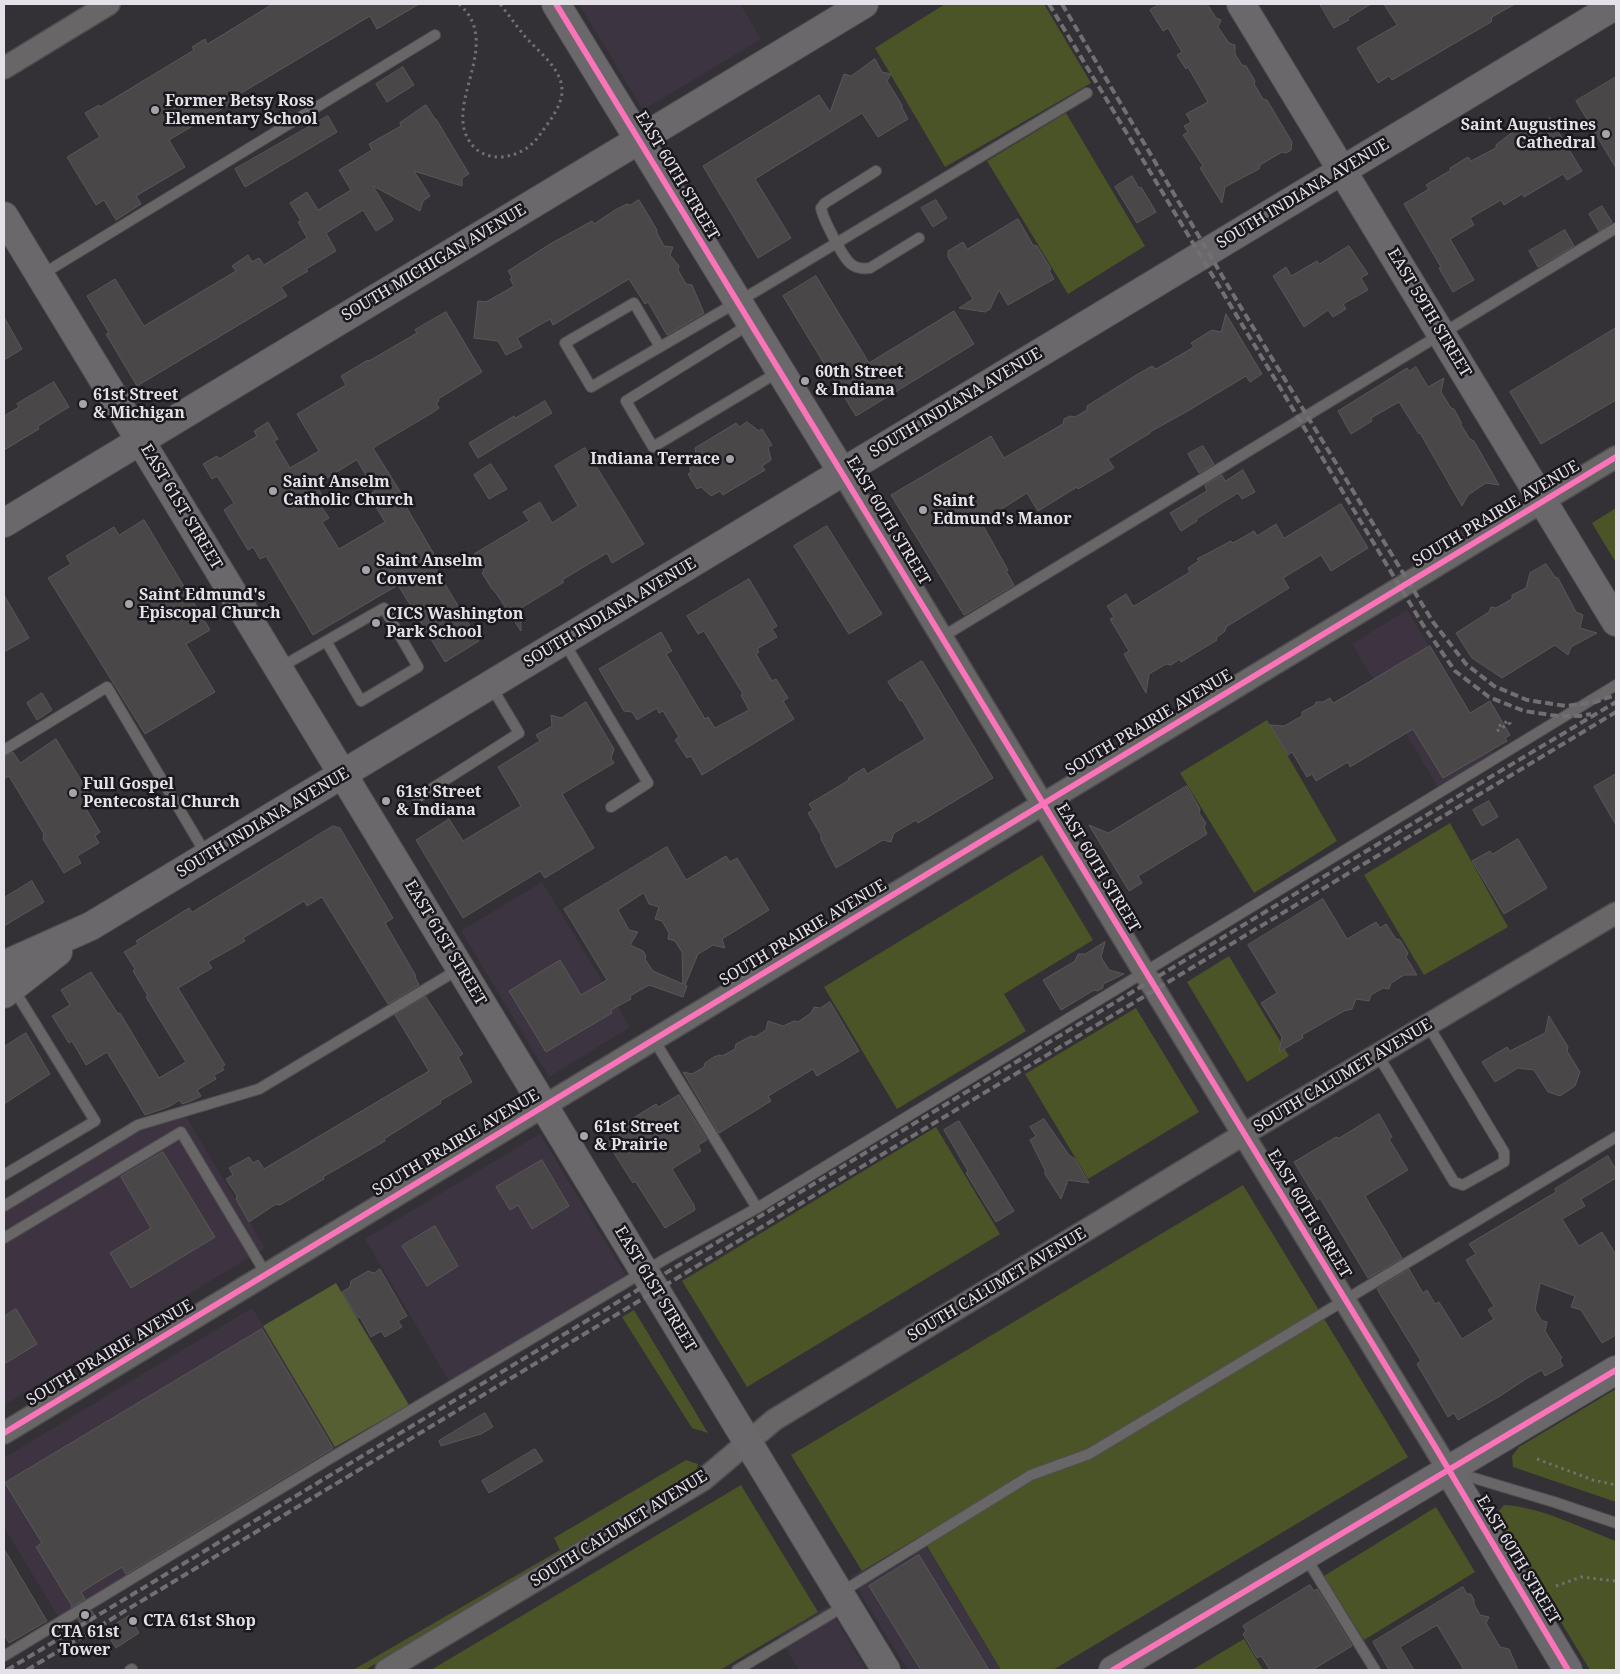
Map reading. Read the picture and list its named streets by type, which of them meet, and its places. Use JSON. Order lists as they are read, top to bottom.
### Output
{
  "streets": {
    "street": [
      "EAST 60TH STREET",
      "SOUTH INDIANA AVENUE",
      "SOUTH MICHIGAN AVENUE",
      "EAST 59TH STREET",
      "EAST 61ST STREET",
      "SOUTH PRAIRIE AVENUE",
      "SOUTH CALUMET AVENUE"
    ]
  },
  "crossings": [
    ["EAST 60TH STREET", "SOUTH INDIANA AVENUE"],
    ["EAST 60TH STREET", "SOUTH MICHIGAN AVENUE"],
    ["EAST 60TH STREET", "SOUTH PRAIRIE AVENUE"],
    ["EAST 60TH STREET", "SOUTH CALUMET AVENUE"],
    ["SOUTH INDIANA AVENUE", "EAST 59TH STREET"],
    ["SOUTH INDIANA AVENUE", "EAST 61ST STREET"],
    ["SOUTH MICHIGAN AVENUE", "EAST 61ST STREET"],
    ["EAST 59TH STREET", "SOUTH PRAIRIE AVENUE"],
    ["EAST 61ST STREET", "SOUTH PRAIRIE AVENUE"],
    ["EAST 61ST STREET", "SOUTH CALUMET AVENUE"]
  ],
  "places": [
    "Former Betsy Ross Elementary School",
    "Saint Augustines Cathedral",
    "60th Street & Indiana",
    "61st Street & Michigan",
    "Indiana Terrace",
    "Saint Anselm Catholic Church",
    "Saint Edmund's Manor",
    "Saint Anselm Convent",
    "Saint Edmund's Episcopal Church",
    "CICS Washington Park School",
    "Full Gospel Pentecostal Church",
    "61st Street & Indiana",
    "61st Street & Prairie",
    "CTA 61st Tower",
    "CTA 61st Shop"
  ]
}
